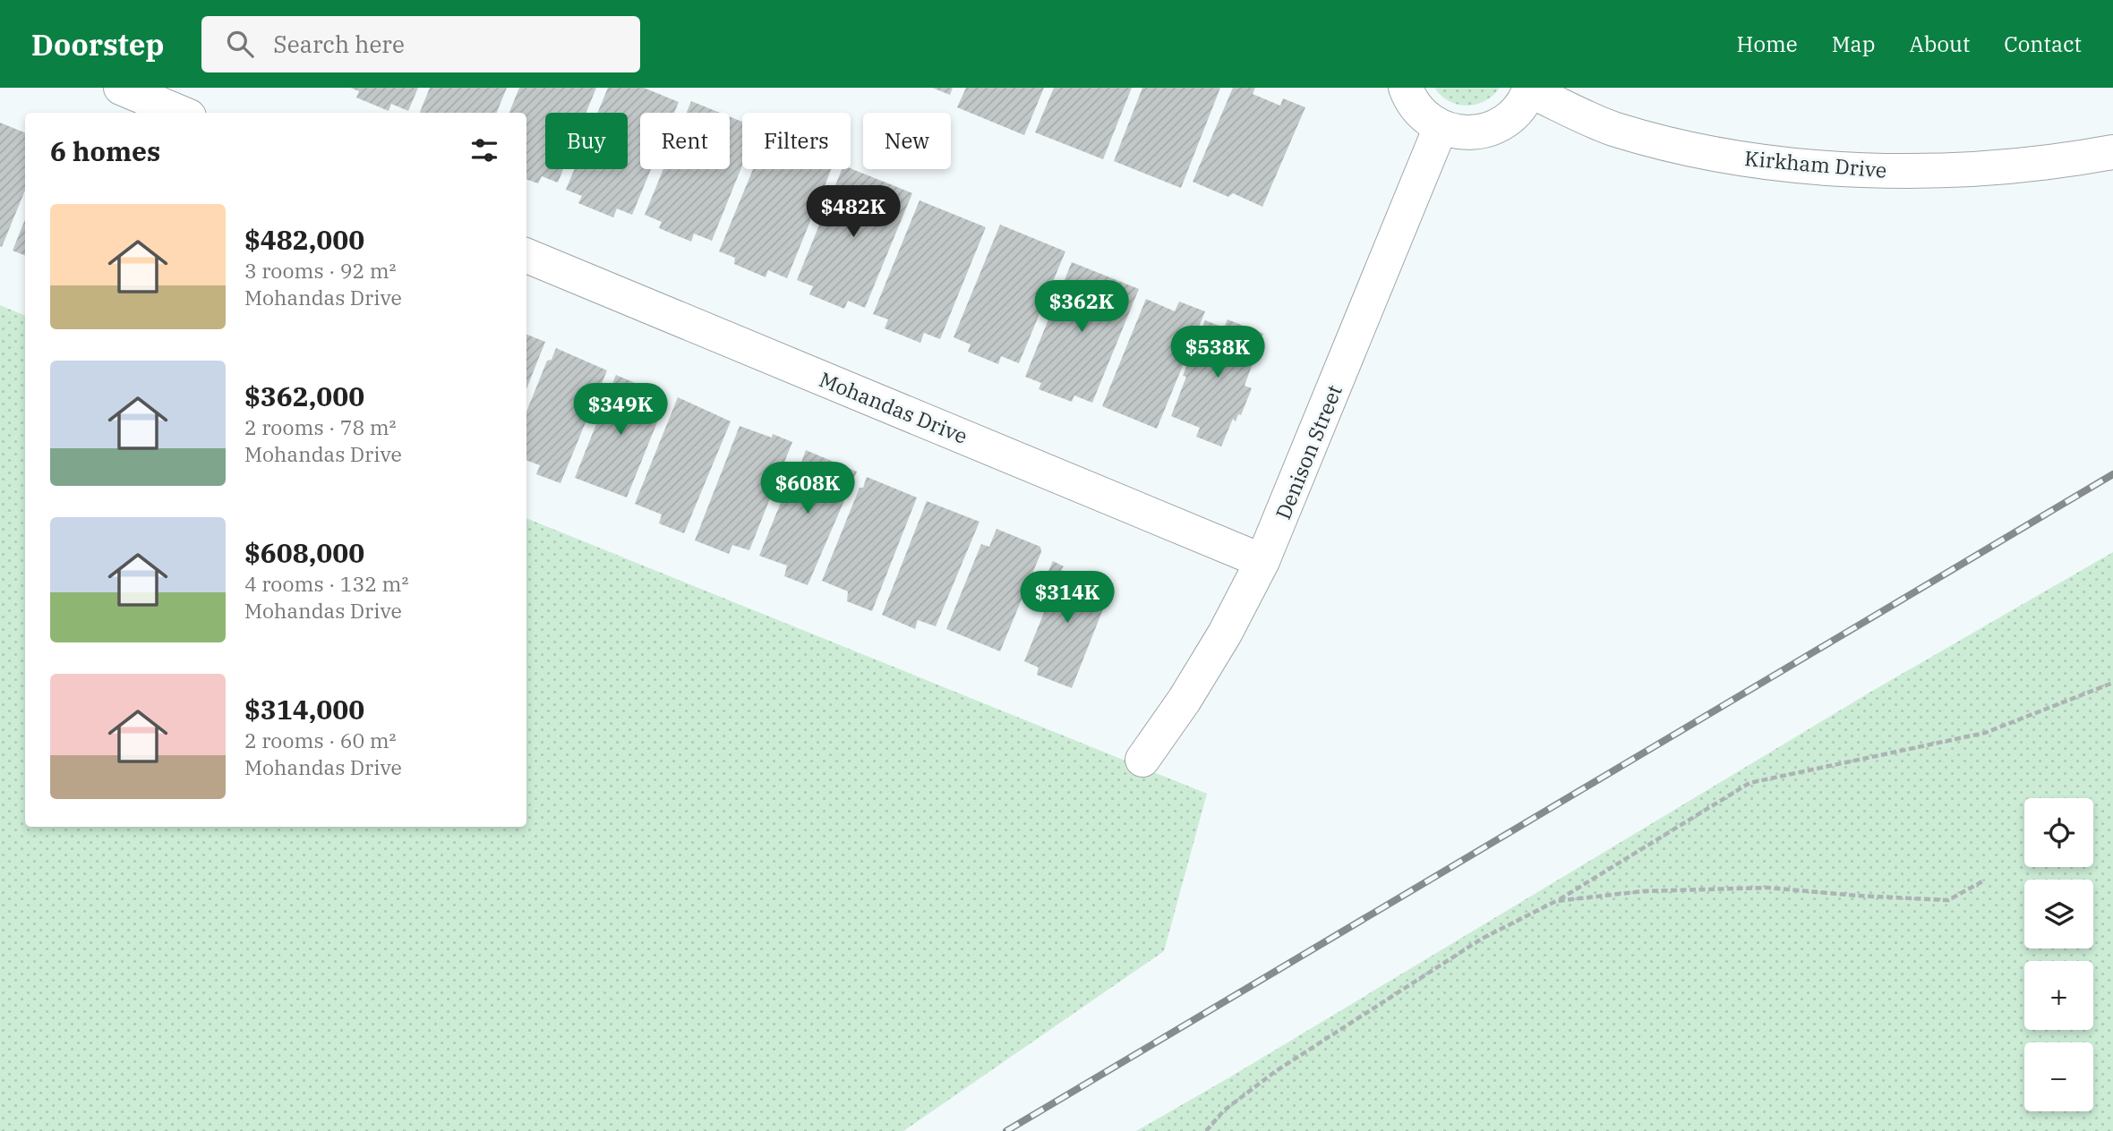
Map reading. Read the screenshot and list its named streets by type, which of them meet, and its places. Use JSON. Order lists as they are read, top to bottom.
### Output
{
  "streets": {
    "street": ["Kirkham Drive", "Mohandas Drive", "Denison Street"]
  },
  "crossings": [
    ["Mohandas Drive", "Denison Street"]
  ],
  "page": {
    "header": "Doorstep",
    "search": "Search here",
    "nav": [
      "Home",
      "Map",
      "About",
      "Contact"
    ],
    "chip": [
      "Buy",
      "Rent",
      "Filters",
      "New"
    ],
    "heading": "6 homes",
    "price": [
      "$482K",
      "$362K",
      "$538K",
      "$349K",
      "$608K",
      "$314K"
    ],
    "list": [
      {
        "name": "$482,000",
        "note": "3 rooms · 92 m² · Mohandas Drive"
      },
      {
        "name": "$362,000",
        "note": "2 rooms · 78 m² · Mohandas Drive"
      },
      {
        "name": "$608,000",
        "note": "4 rooms · 132 m² · Mohandas Drive"
      },
      {
        "name": "$314,000",
        "note": "2 rooms · 60 m² · Mohandas Drive"
      }
    ],
    "map_buttons": ["+", "−"]
  }
}
